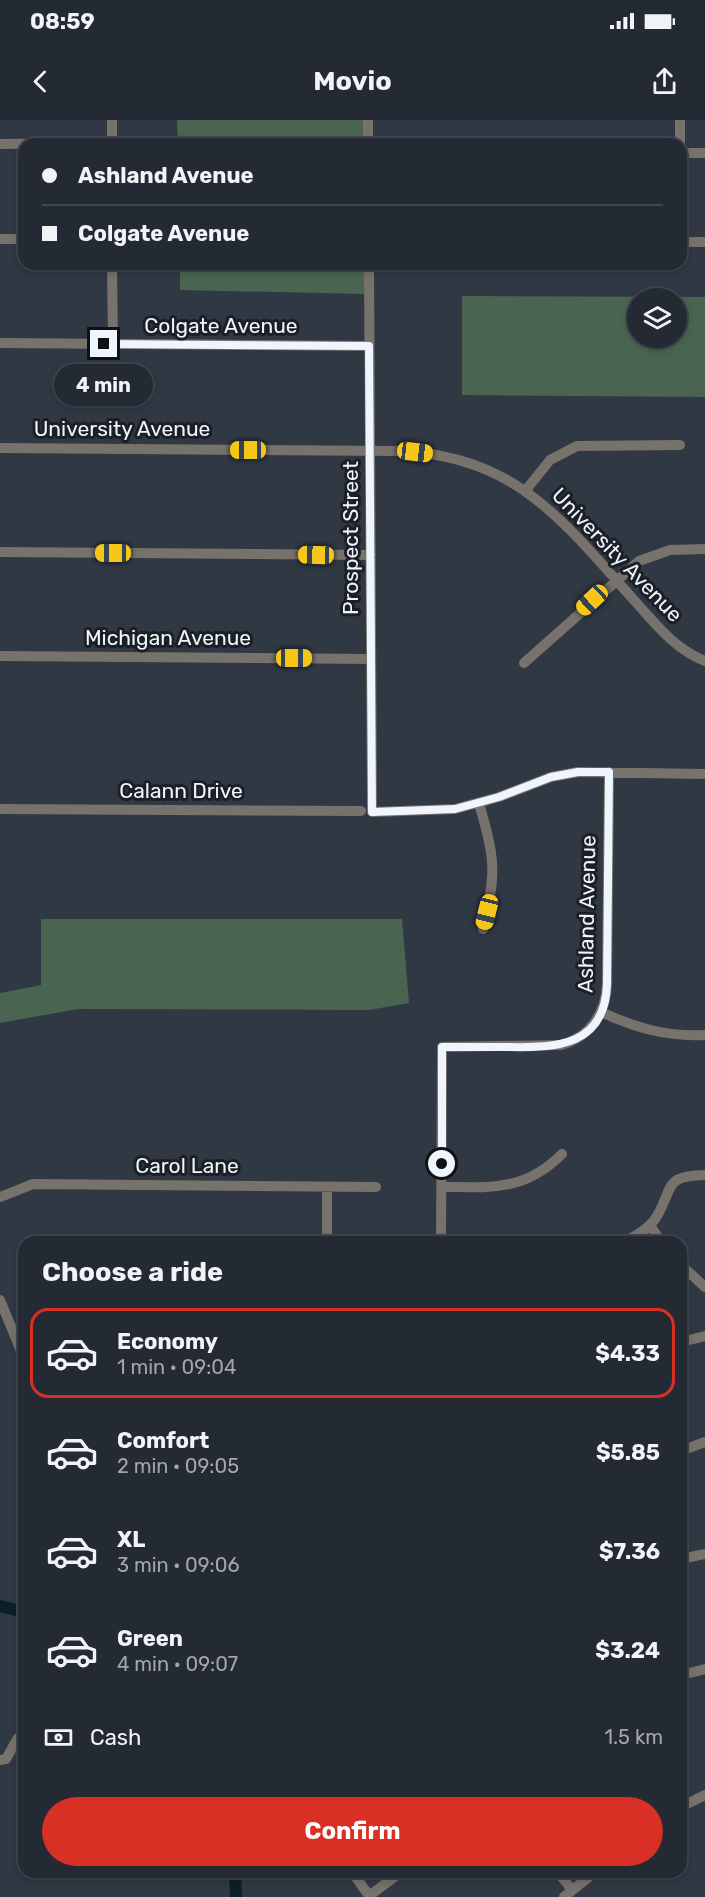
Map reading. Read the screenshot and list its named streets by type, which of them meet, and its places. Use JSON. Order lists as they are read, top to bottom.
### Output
{
  "streets": {
    "street": [
      "Colgate Avenue",
      "University Avenue",
      "Prospect Street",
      "Michigan Avenue",
      "Calann Drive",
      "Ashland Avenue",
      "Carol Lane"
    ]
  },
  "crossings": [
    ["Colgate Avenue", "Prospect Street"],
    ["University Avenue", "Prospect Street"],
    ["Prospect Street", "Michigan Avenue"],
    ["Prospect Street", "Calann Drive"],
    ["Calann Drive", "Ashland Avenue"]
  ],
  "page": {
    "status": "08:59",
    "header": "Movio",
    "banner": ["Ashland Avenue", "Colgate Avenue"],
    "bubble": "4 min",
    "heading": "Choose a ride",
    "list": [
      {
        "name": "Economy",
        "note": "1 min · 09:04",
        "value": "$4.33"
      },
      {
        "name": "Comfort",
        "note": "2 min · 09:05",
        "value": "$5.85"
      },
      {
        "name": "XL",
        "note": "3 min · 09:06",
        "value": "$7.36"
      },
      {
        "name": "Green",
        "note": "4 min · 09:07",
        "value": "$3.24"
      }
    ],
    "pay": ["Cash", "1.5 km"],
    "buttons": "Confirm"
  }
}
